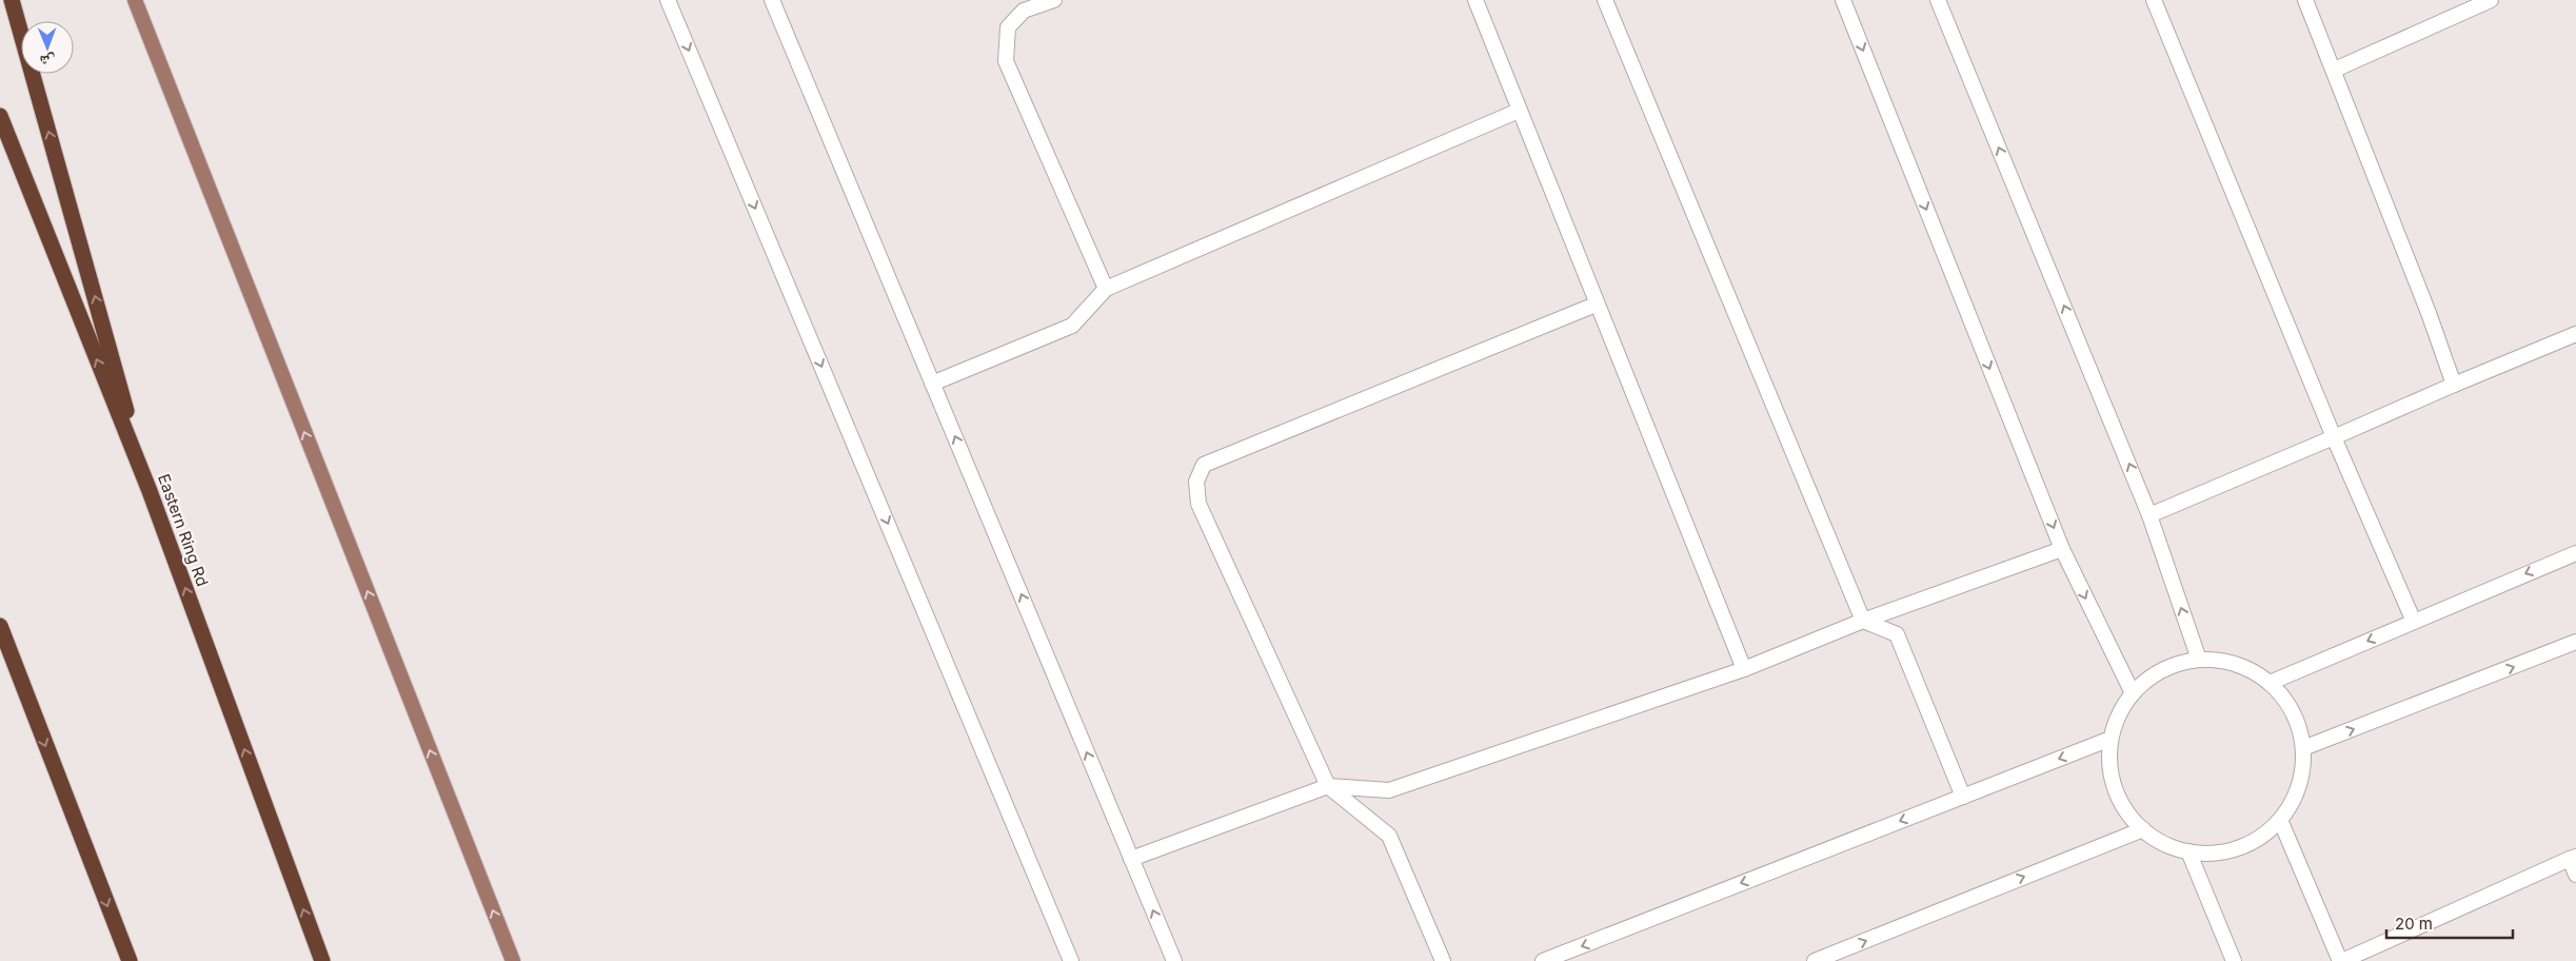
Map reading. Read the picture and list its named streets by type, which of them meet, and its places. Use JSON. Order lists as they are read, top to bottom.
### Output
{
  "streets": {
    "highway": ["Eastern Ring Rd"]
  },
  "scale_bar": "20 m",
  "north": "bottom"
}
